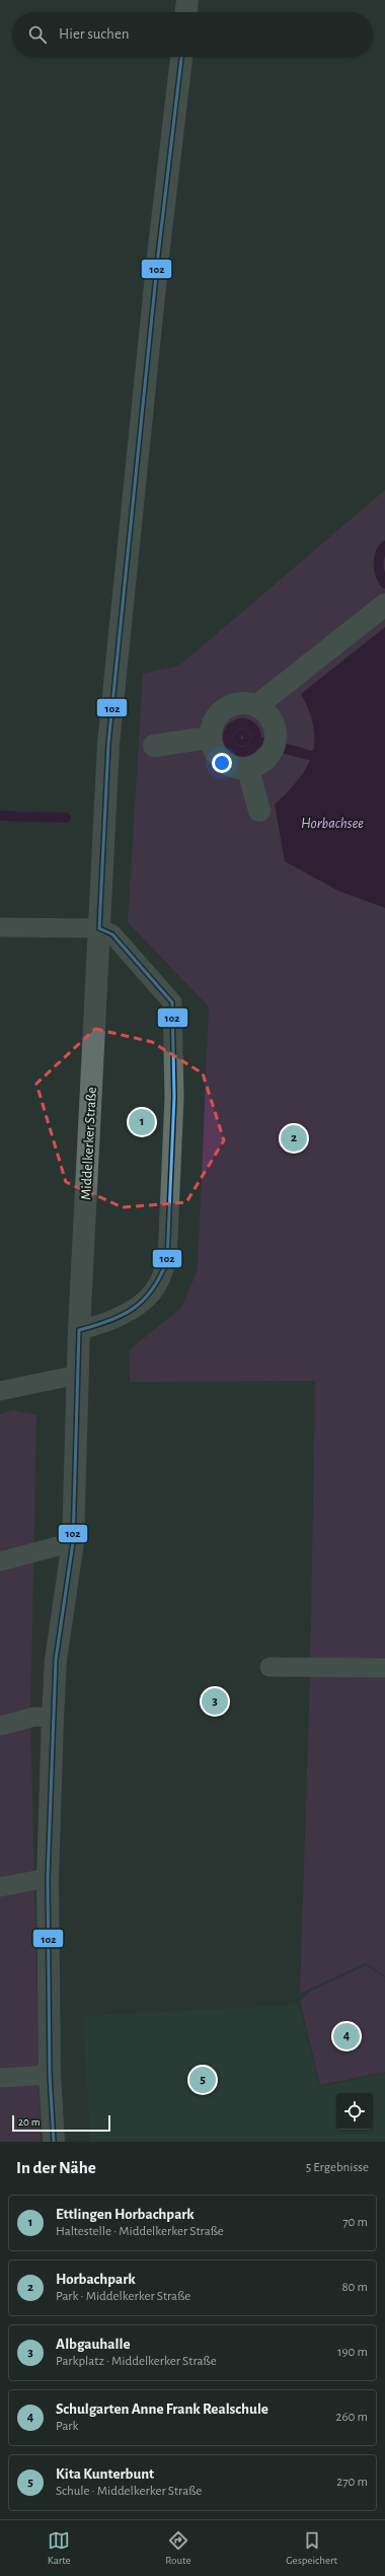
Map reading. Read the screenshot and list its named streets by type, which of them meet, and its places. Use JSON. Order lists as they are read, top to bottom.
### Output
{
  "streets": {
    "street": ["Middelkerker Straße"]
  },
  "water": ["Horbachsee"],
  "lines": ["transit line 102"],
  "scale_bar": "20 m",
  "page": {
    "search": "Hier suchen",
    "pins": [
      "1",
      "2",
      "3",
      "4",
      "5"
    ],
    "scale": "20 m",
    "heading": ["In der Nähe", "5 Ergebnisse"],
    "list": [
      {
        "mark": "1",
        "name": "Ettlingen Horbachpark",
        "note": "Haltestelle · Middelkerker Straße",
        "value": "70 m"
      },
      {
        "mark": "2",
        "name": "Horbachpark",
        "note": "Park · Middelkerker Straße",
        "value": "80 m"
      },
      {
        "mark": "3",
        "name": "Albgauhalle",
        "note": "Parkplatz · Middelkerker Straße",
        "value": "190 m"
      },
      {
        "mark": "4",
        "name": "Schulgarten Anne Frank Realschule",
        "note": "Park",
        "value": "260 m"
      },
      {
        "mark": "5",
        "name": "Kita Kunterbunt",
        "note": "Schule · Middelkerker Straße",
        "value": "270 m"
      }
    ],
    "nav": ["Karte", "Route", "Gespeichert"]
  }
}
